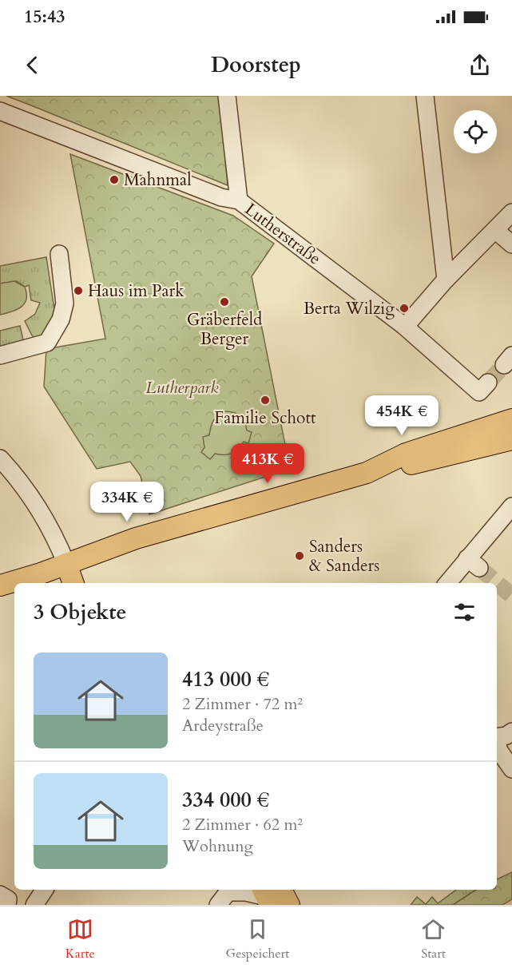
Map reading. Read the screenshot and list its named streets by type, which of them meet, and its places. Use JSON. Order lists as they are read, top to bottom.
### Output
{
  "streets": {
    "street": ["Lutherstraße"]
  },
  "parks": ["Lutherpark"],
  "places": [
    "Mahnmal",
    "Haus im Park",
    "Gräberfeld Berger",
    "Berta Wilzig",
    "Familie Schott",
    "Sanders & Sanders"
  ],
  "page": {
    "status": "15:43",
    "header": "Doorstep",
    "price": ["454K €", "413K €", "334K €"],
    "heading": "3 Objekte",
    "list": [
      {
        "name": "413 000 €",
        "note": "2 Zimmer · 72 m² · Ardeystraße"
      },
      {
        "name": "334 000 €",
        "note": "2 Zimmer · 62 m² · Wohnung"
      }
    ],
    "tabs": ["Karte", "Gespeichert", "Start"]
  }
}
